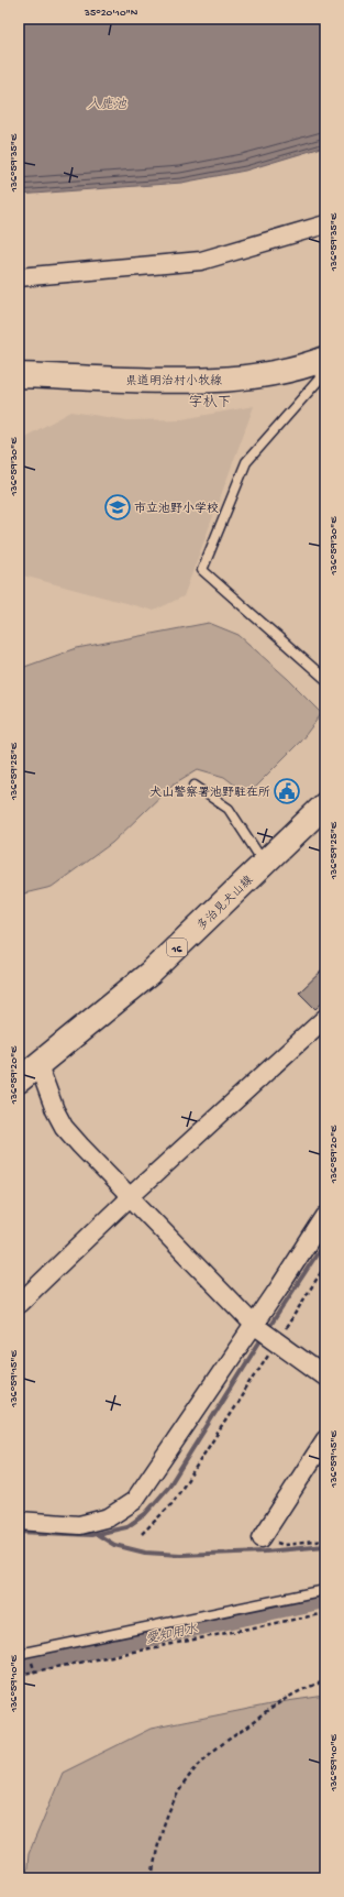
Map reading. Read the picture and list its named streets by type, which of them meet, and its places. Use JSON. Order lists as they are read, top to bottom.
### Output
{
  "streets": {
    "main road": ["県道明治村小牧線", "多治見犬山線", "16"]
  },
  "districts": ["字杁下"],
  "water": ["入鹿池", "愛知用水"],
  "places": {
    "school or university": ["市立池野小学校"],
    "public building": ["犬山警察署池野駐在所"]
  },
  "coordinates": [
    "35°20'10\"N",
    "136°59'35\"E",
    "136°59'30\"E",
    "136°59'25\"E",
    "136°59'20\"E",
    "136°59'15\"E",
    "136°59'10\"E"
  ]
}
